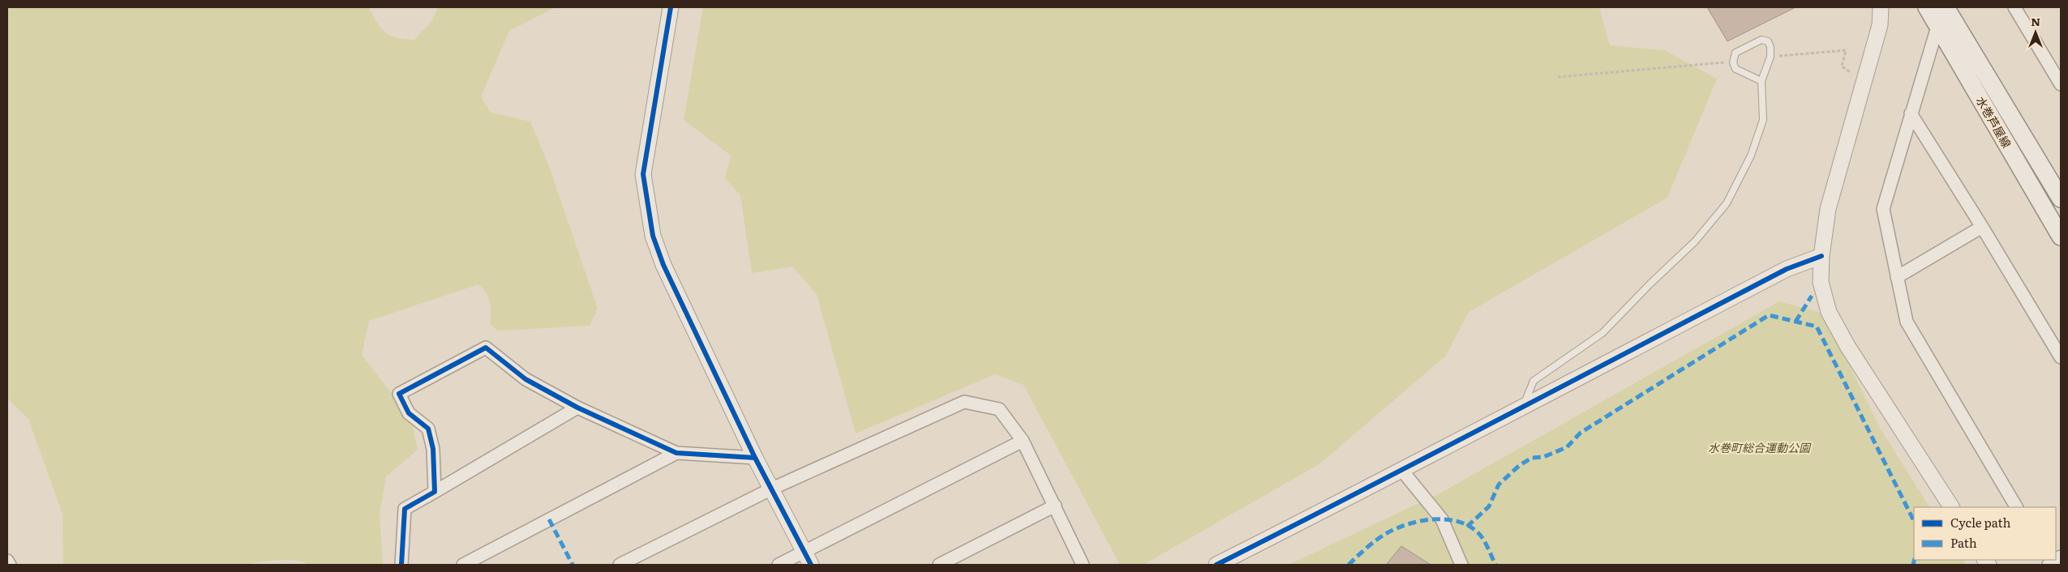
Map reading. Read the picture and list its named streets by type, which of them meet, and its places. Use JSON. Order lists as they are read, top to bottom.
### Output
{
  "streets": {
    "main road": ["水巻芦屋線"]
  },
  "parks": ["水巻町総合運動公園"],
  "legend": ["Cycle path", "Path"],
  "north": "top"
}
